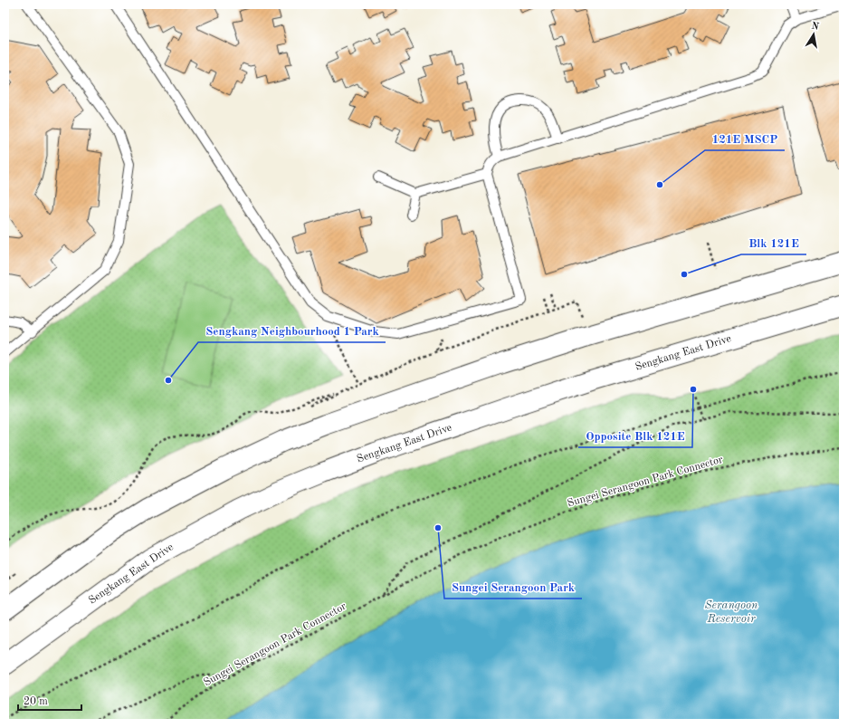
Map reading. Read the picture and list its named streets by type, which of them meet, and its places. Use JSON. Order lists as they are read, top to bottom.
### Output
{
  "streets": {
    "main road": ["Sengkang East Drive"],
    "path": ["Sungei Serangoon Park Connector"]
  },
  "water": ["Serangoon Reservoir"],
  "places": [
    "121E MSCP",
    "Blk 121E",
    "Sengkang Neighbourhood 1 Park",
    "Opposite Blk 121E",
    "Sungei Serangoon Park"
  ],
  "scale_bar": "20 m",
  "north": "top"
}
